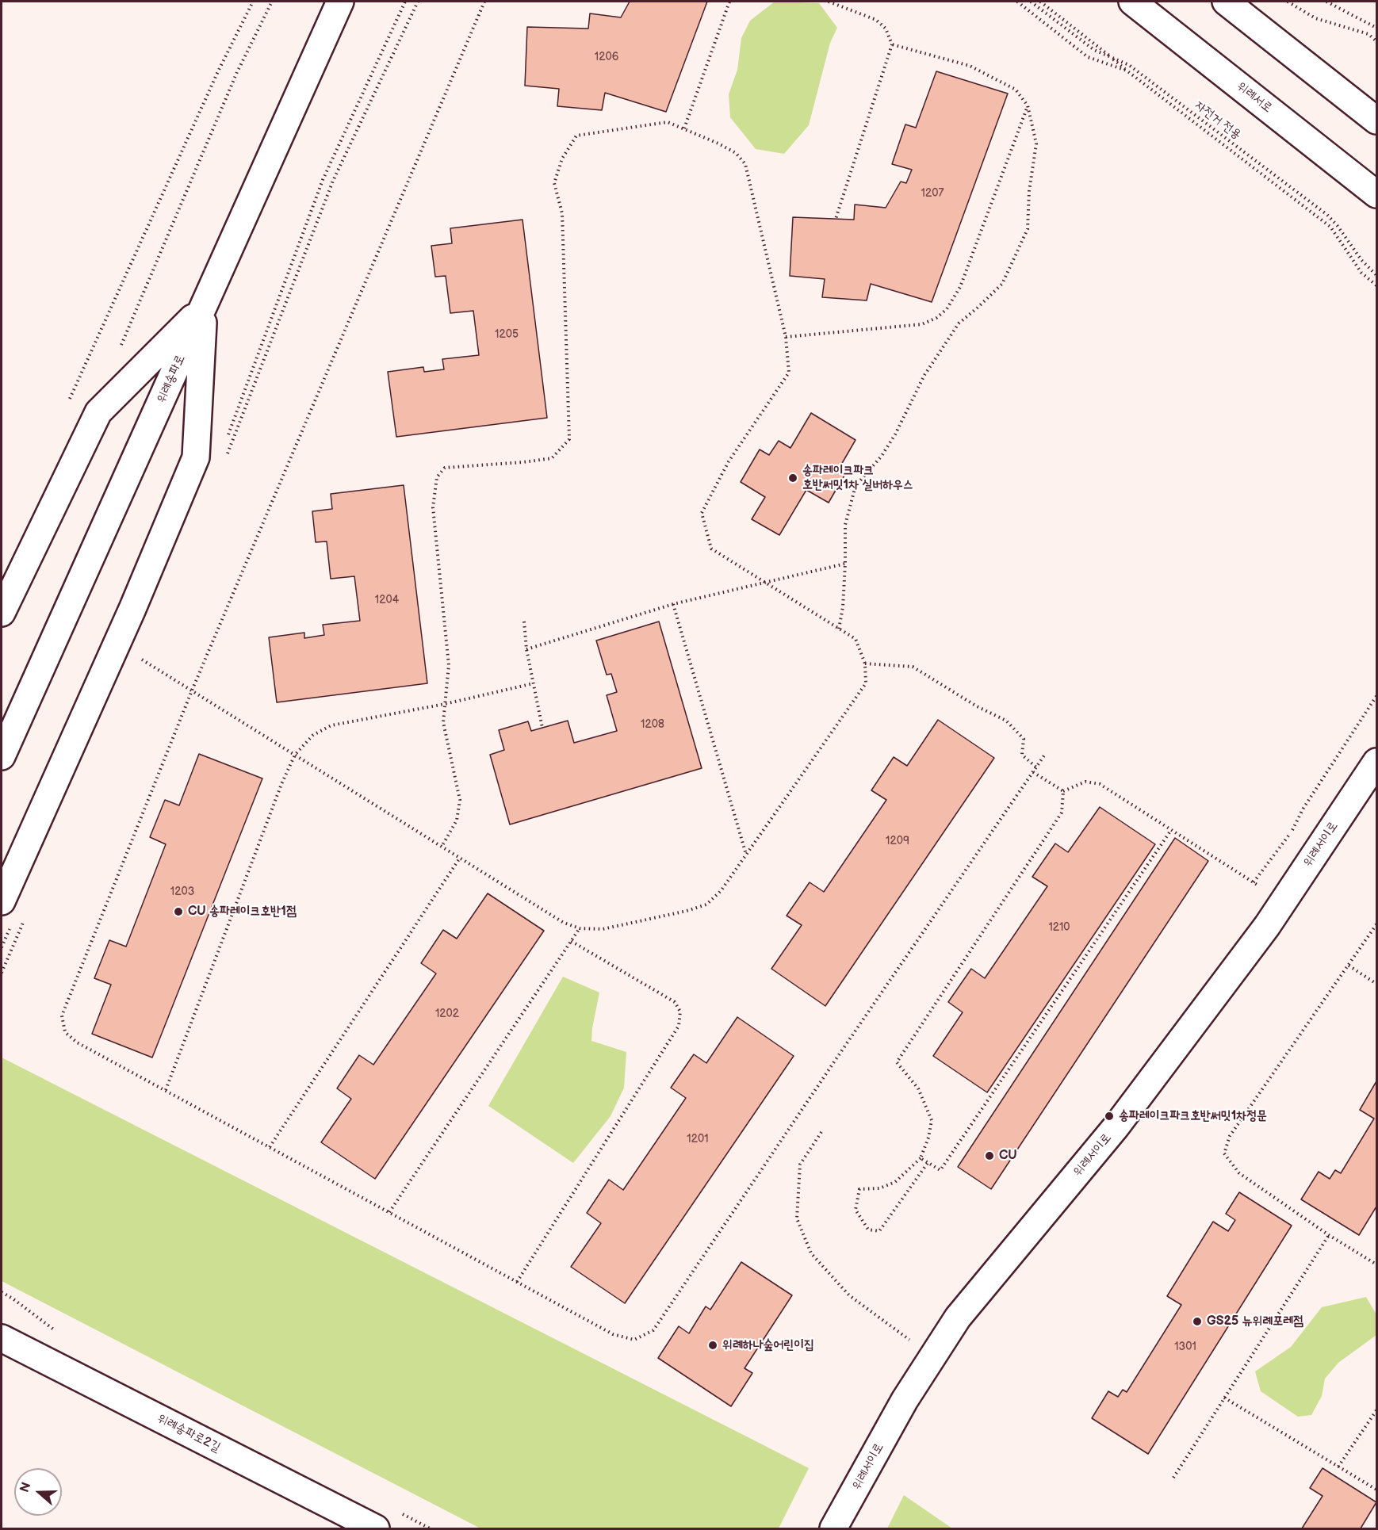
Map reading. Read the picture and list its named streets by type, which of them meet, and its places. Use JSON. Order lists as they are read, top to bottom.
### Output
{
  "streets": {
    "main road": [
      "위례서로",
      "위례송파로",
      "위례서이로",
      "위례송파로2길"
    ],
    "path": ["자전거 전용"]
  },
  "places": [
    "송파레이크파크 호반써밋1차 실버하우스",
    "CU 송파레이크호반1점",
    "송파레이크파크호반써밋1차정문",
    "CU",
    "GS25 뉴위례포레점",
    "위례하나숲어린이집"
  ],
  "house_numbers": [
    "1206",
    "1207",
    "1205",
    "1204",
    "1208",
    "1209",
    "1203",
    "1210",
    "1202",
    "1201",
    "1301"
  ],
  "north": "left"
}
